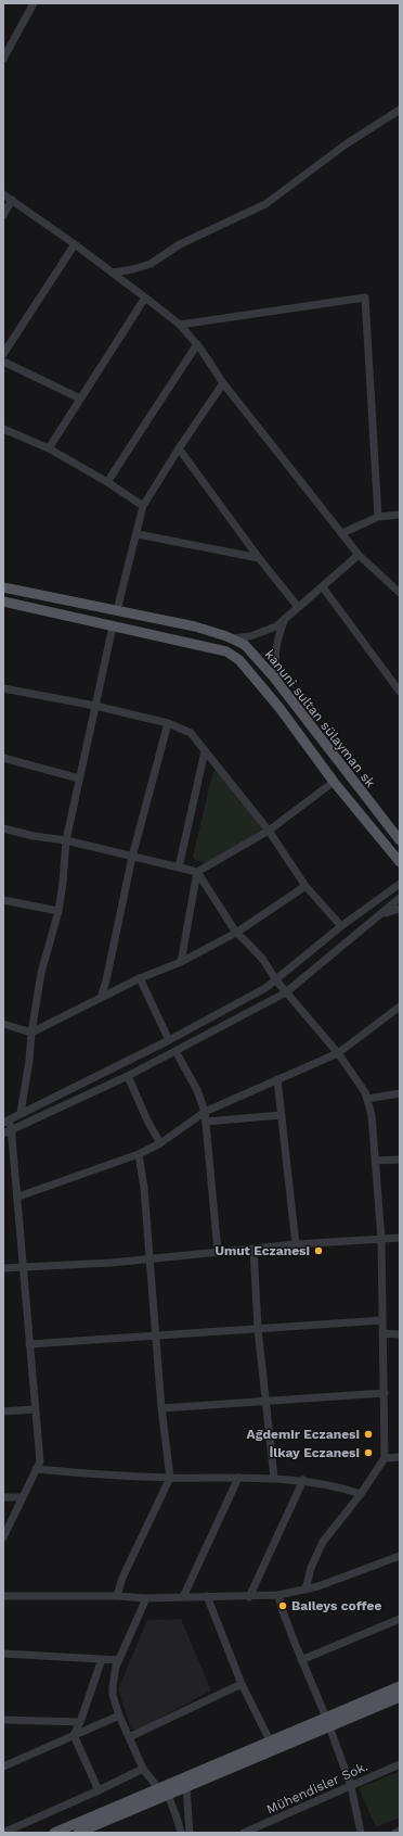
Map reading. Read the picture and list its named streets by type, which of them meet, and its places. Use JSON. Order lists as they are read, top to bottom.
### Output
{
  "streets": {
    "main road": ["kanuni sultan sülayman sk"],
    "street": ["Mühendisler Sok."]
  },
  "places": [
    "Umut Eczanesi",
    "Ağdemir Eczanesi",
    "İlkay Eczanesi",
    "Baileys coffee"
  ]
}
